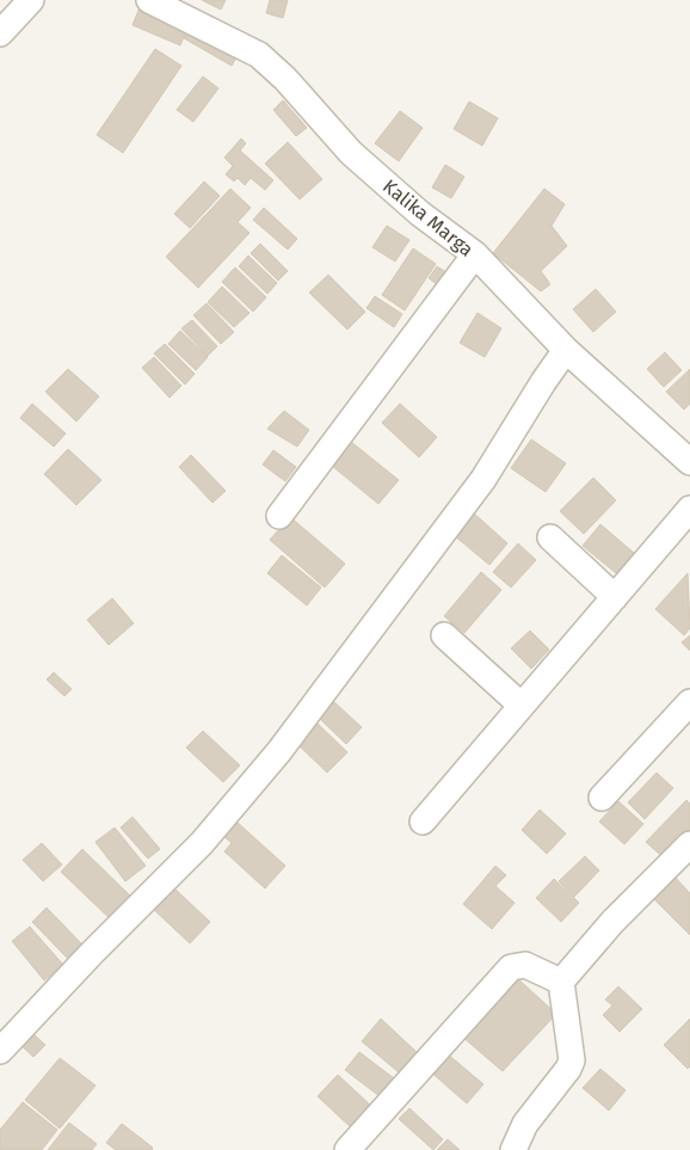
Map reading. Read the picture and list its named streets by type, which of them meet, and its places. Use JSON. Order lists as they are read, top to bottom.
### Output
{
  "streets": {
    "street": ["Kalika Marga"]
  }
}
